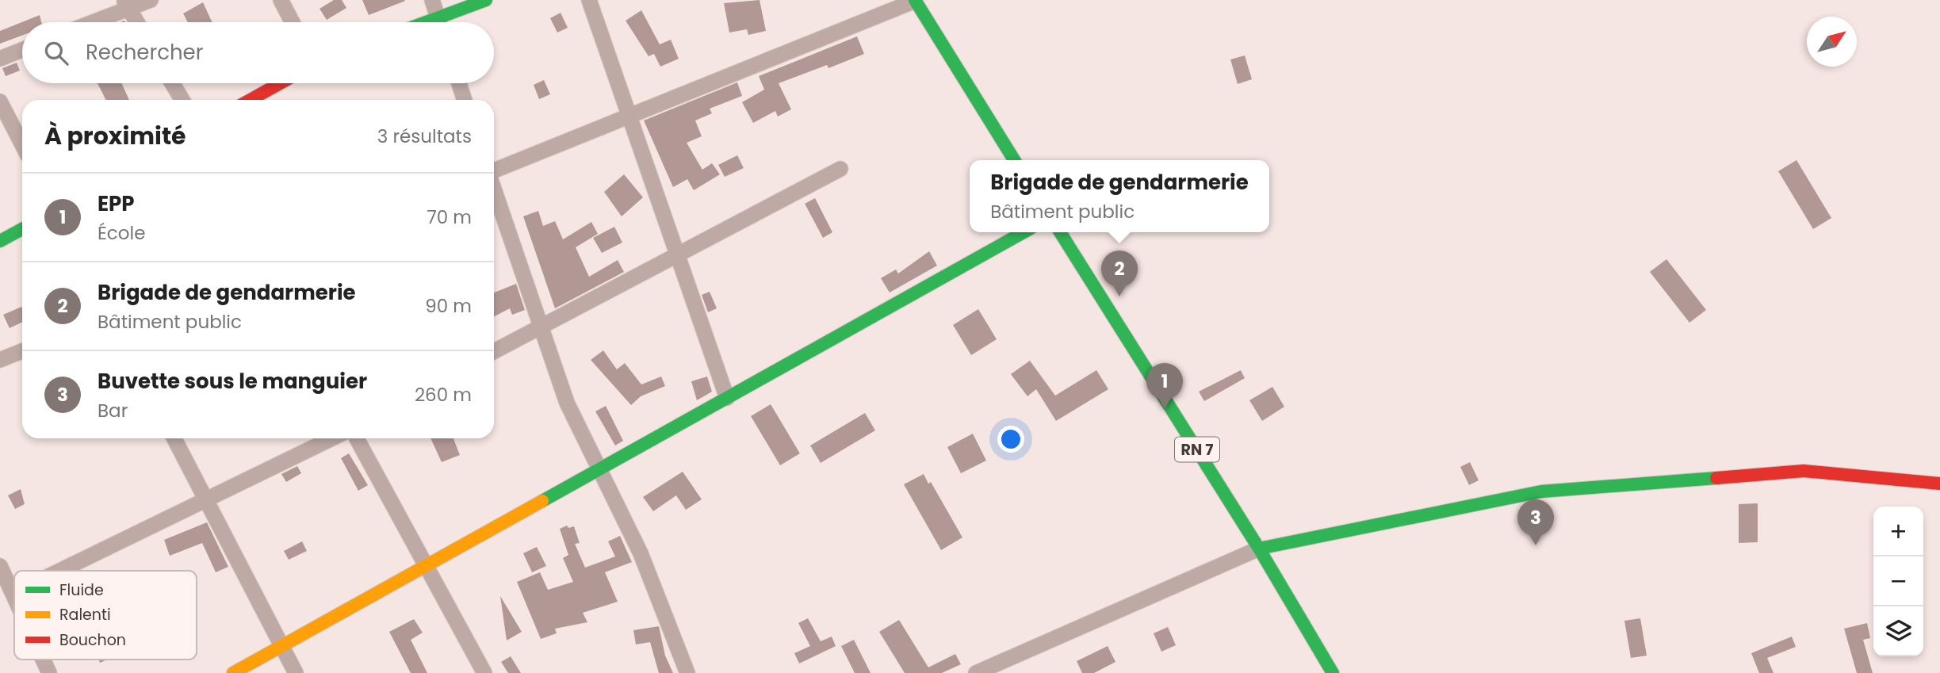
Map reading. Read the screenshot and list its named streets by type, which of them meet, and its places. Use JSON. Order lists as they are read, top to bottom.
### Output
{
  "streets": {
    "street": ["RN 7"]
  },
  "legend": ["Fluide", "Ralenti", "Bouchon"],
  "north": "top right",
  "page": {
    "search": "Rechercher",
    "heading": ["À proximité", "3 résultats"],
    "popup": ["Brigade de gendarmerie", "Bâtiment public"],
    "list": [
      {
        "mark": "1",
        "name": "EPP",
        "note": "École",
        "value": "70 m"
      },
      {
        "mark": "2",
        "name": "Brigade de gendarmerie",
        "note": "Bâtiment public",
        "value": "90 m"
      },
      {
        "mark": "3",
        "name": "Buvette sous le manguier",
        "note": "Bar",
        "value": "260 m"
      }
    ],
    "pins": ["2", "1", "3"],
    "map_buttons": ["+", "−"]
  }
}
